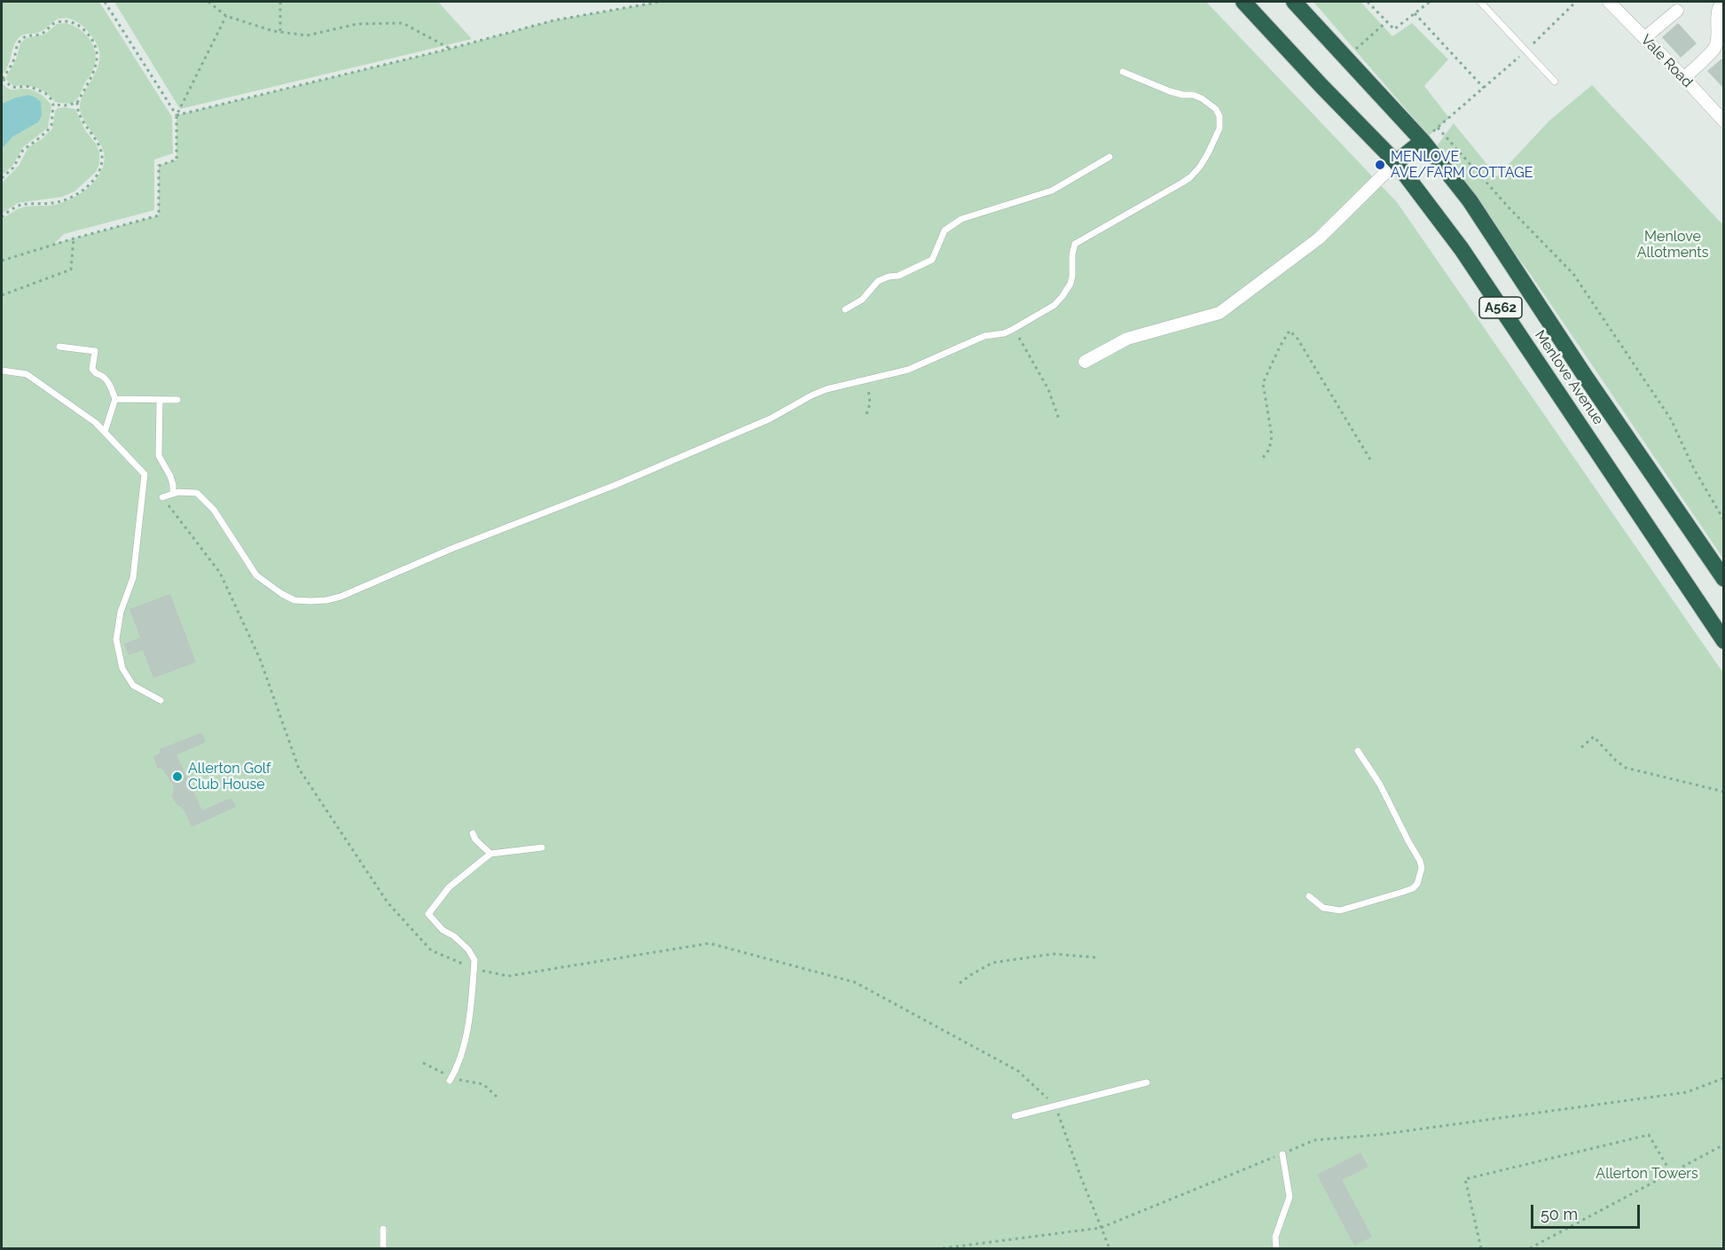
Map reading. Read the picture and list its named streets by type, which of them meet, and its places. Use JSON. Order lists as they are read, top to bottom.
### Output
{
  "streets": {
    "highway": ["A562", "Menlove Avenue"],
    "street": ["Vale Road"]
  },
  "parks": ["Menlove Allotments", "Allerton Towers"],
  "places": ["MENLOVE AVE/FARM COTTAGE", "Allerton Golf Club House"],
  "scale_bar": "50 m"
}
